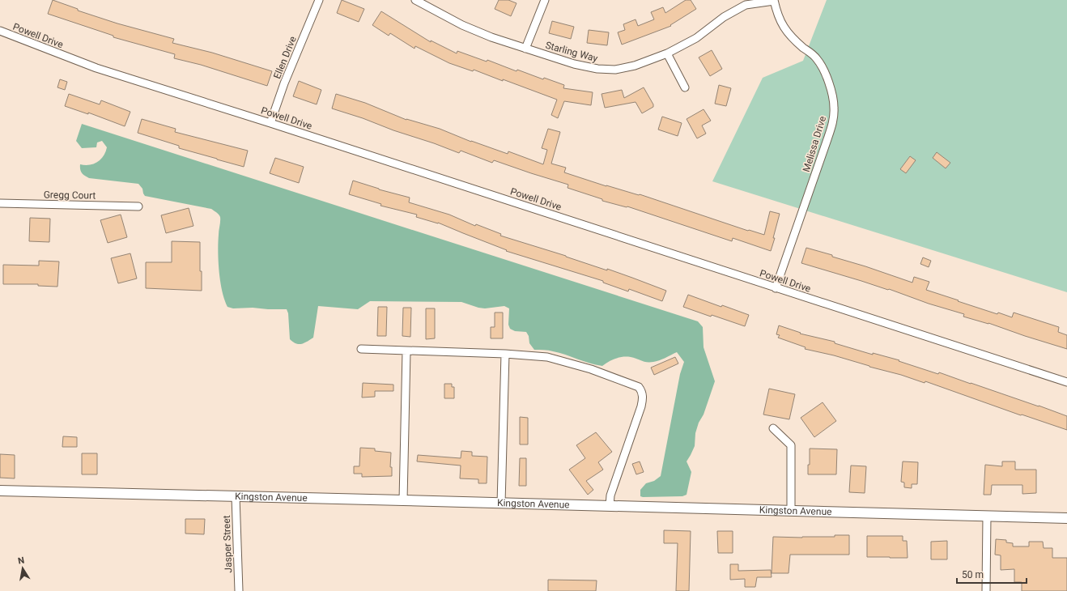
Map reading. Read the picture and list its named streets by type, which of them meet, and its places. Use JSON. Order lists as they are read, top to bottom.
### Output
{
  "streets": {
    "street": [
      "Powell Drive",
      "Starling Way",
      "Ellen Drive",
      "Melissa Drive",
      "Gregg Court",
      "Kingston Avenue",
      "Jasper Street"
    ]
  },
  "crossings": [
    ["Powell Drive", "Ellen Drive"],
    ["Powell Drive", "Melissa Drive"],
    ["Starling Way", "Melissa Drive"],
    ["Kingston Avenue", "Jasper Street"]
  ],
  "scale_bar": "50 m",
  "north": "top"
}
